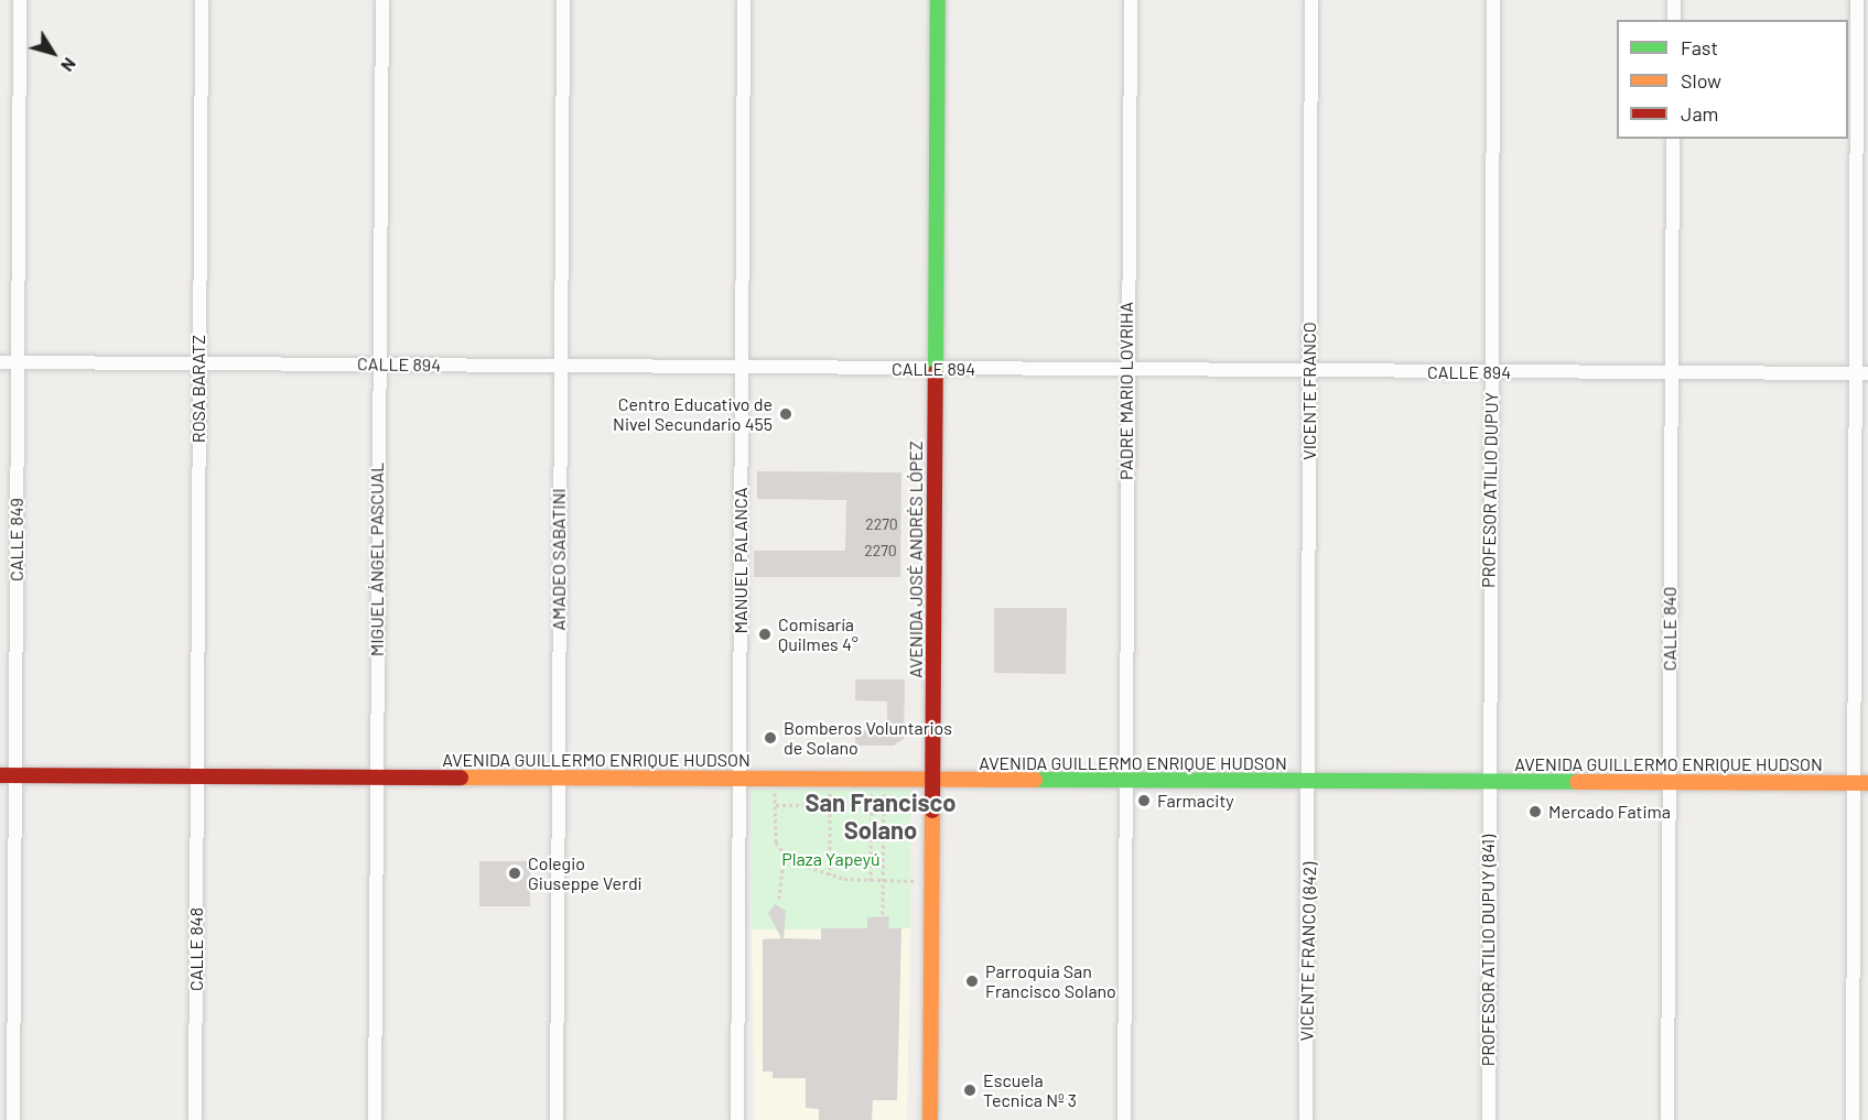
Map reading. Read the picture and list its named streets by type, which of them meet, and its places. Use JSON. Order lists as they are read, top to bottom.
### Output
{
  "streets": {
    "street": [
      "CALLE 894",
      "ROSA BARATZ",
      "PADRE MARIO LOVRIHA",
      "VICENTE FRANCO",
      "PROFESOR ATILIO DUPUY",
      "CALLE 849",
      "MIGUEL ÁNGEL PASCUAL",
      "AMADEO SABATINI",
      "AVENIDA JOSÉ ANDRÉS LÓPEZ",
      "MANUEL PALANCA",
      "CALLE 840",
      "AVENIDA GUILLERMO ENRIQUE HUDSON",
      "CALLE 848",
      "PROFESOR ATILIO DUPUY (841)",
      "VICENTE FRANCO (842)"
    ]
  },
  "crossings": [
    ["CALLE 894", "ROSA BARATZ"],
    ["CALLE 894", "PADRE MARIO LOVRIHA"],
    ["CALLE 894", "VICENTE FRANCO"],
    ["CALLE 894", "PROFESOR ATILIO DUPUY"],
    ["CALLE 894", "CALLE 849"],
    ["CALLE 894", "MIGUEL ÁNGEL PASCUAL"],
    ["CALLE 894", "AMADEO SABATINI"],
    ["CALLE 894", "AVENIDA JOSÉ ANDRÉS LÓPEZ"],
    ["CALLE 894", "MANUEL PALANCA"],
    ["CALLE 894", "CALLE 840"],
    ["ROSA BARATZ", "AVENIDA GUILLERMO ENRIQUE HUDSON"],
    ["ROSA BARATZ", "CALLE 848"],
    ["PADRE MARIO LOVRIHA", "AVENIDA GUILLERMO ENRIQUE HUDSON"],
    ["VICENTE FRANCO", "AVENIDA GUILLERMO ENRIQUE HUDSON"],
    ["VICENTE FRANCO", "VICENTE FRANCO (842)"],
    ["PROFESOR ATILIO DUPUY", "AVENIDA GUILLERMO ENRIQUE HUDSON"],
    ["PROFESOR ATILIO DUPUY", "PROFESOR ATILIO DUPUY (841)"],
    ["CALLE 849", "AVENIDA GUILLERMO ENRIQUE HUDSON"],
    ["MIGUEL ÁNGEL PASCUAL", "AVENIDA GUILLERMO ENRIQUE HUDSON"],
    ["AMADEO SABATINI", "AVENIDA GUILLERMO ENRIQUE HUDSON"],
    ["AVENIDA JOSÉ ANDRÉS LÓPEZ", "AVENIDA GUILLERMO ENRIQUE HUDSON"],
    ["MANUEL PALANCA", "AVENIDA GUILLERMO ENRIQUE HUDSON"],
    ["CALLE 840", "AVENIDA GUILLERMO ENRIQUE HUDSON"],
    ["AVENIDA GUILLERMO ENRIQUE HUDSON", "CALLE 848"],
    ["AVENIDA GUILLERMO ENRIQUE HUDSON", "PROFESOR ATILIO DUPUY (841)"],
    ["AVENIDA GUILLERMO ENRIQUE HUDSON", "VICENTE FRANCO (842)"]
  ],
  "districts": ["San Francisco Solano"],
  "parks": ["Plaza Yapeyú"],
  "places": [
    "Centro Educativo de Nivel Secundario 455",
    "Comisaría Quilmes 4°",
    "Bomberos Voluntarios de Solano",
    "Farmacity",
    "Mercado Fatima",
    "Colegio Giuseppe Verdi",
    "Parroquia San Francisco Solano",
    "Escuela Tecnica Nº 3"
  ],
  "house_numbers": ["2270", "2270"],
  "legend": ["Fast", "Slow", "Jam"],
  "north": "bottom right"
}
